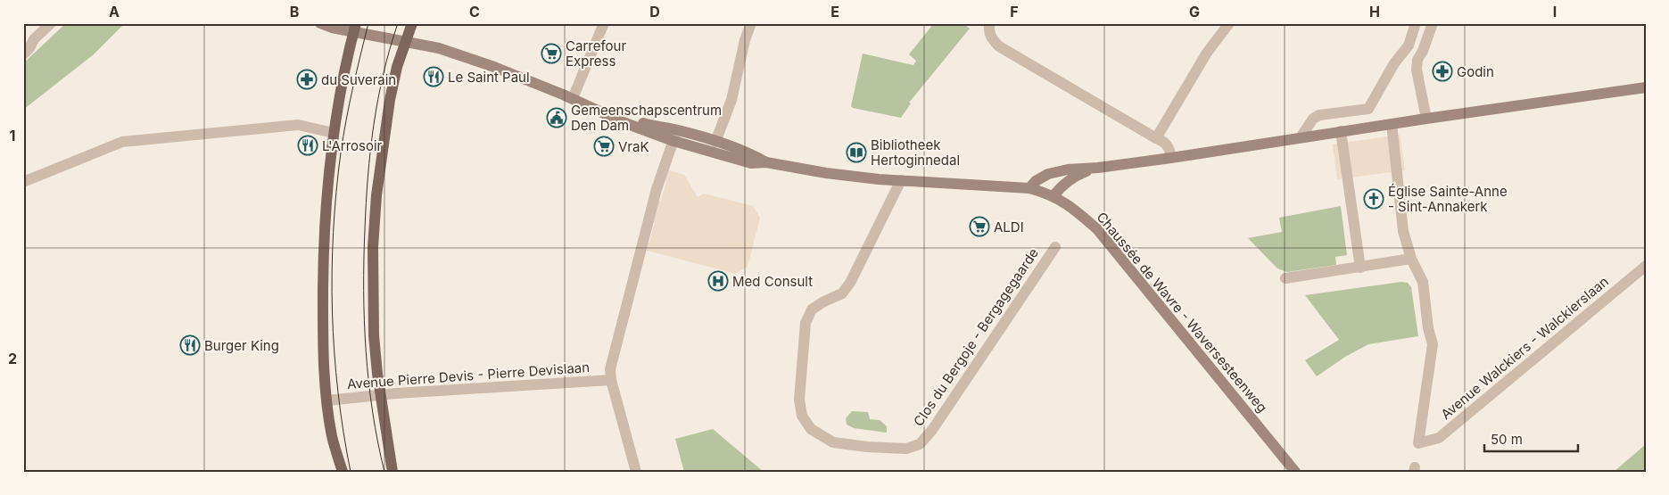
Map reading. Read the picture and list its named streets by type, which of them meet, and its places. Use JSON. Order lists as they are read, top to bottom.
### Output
{
  "streets": {
    "main road": ["Chaussée de Wavre - Waversesteenweg"],
    "street": ["Clos du Bergoje - Bergagegaarde", "Avenue Walckiers - Walckierslaan", "Avenue Pierre Devis - Pierre Devislaan"]
  },
  "crossings": [
    ["Chaussée de Wavre - Waversesteenweg", "Clos du Bergoje - Bergagegaarde"]
  ],
  "places": {
    "supermarket": ["Carrefour Express", "VraK", "ALDI"],
    "pharmacy": ["Godin", "du Suverain"],
    "restaurant": ["Le Saint Paul", "L'Arrosoir", "Burger King"],
    "public building": ["Gemeenschapscentrum Den Dam"],
    "library": ["Bibliotheek Hertoginnedal"],
    "church": ["Église Sainte-Anne - Sint-Annakerk"],
    "hospital": ["Med Consult"]
  },
  "scale_bar": "50 m",
  "grid": {
    "columns": [
      "A",
      "B",
      "C",
      "D",
      "E",
      "F",
      "G",
      "H",
      "I"
    ],
    "rows": ["1", "2"]
  }
}
